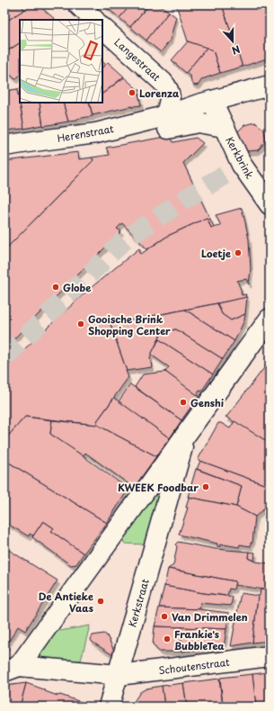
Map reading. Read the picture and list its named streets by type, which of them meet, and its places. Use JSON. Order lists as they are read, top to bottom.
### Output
{
  "streets": {
    "street": [
      "Langestraat",
      "Herenstraat",
      "Kerkbrink",
      "Kerkstraat",
      "Schoutenstraat"
    ]
  },
  "crossings": [
    ["Langestraat", "Herenstraat"],
    ["Langestraat", "Kerkbrink"],
    ["Herenstraat", "Kerkbrink"],
    ["Kerkstraat", "Schoutenstraat"]
  ],
  "places": [
    "Lorenza",
    "Loetje",
    "Globe",
    "Gooische Brink Shopping Center",
    "Genshi",
    "KWEEK Foodbar",
    "De Antieke Vaas",
    "Van Drimmelen",
    "Frankie's BubbleTea"
  ],
  "north": "bottom"
}
